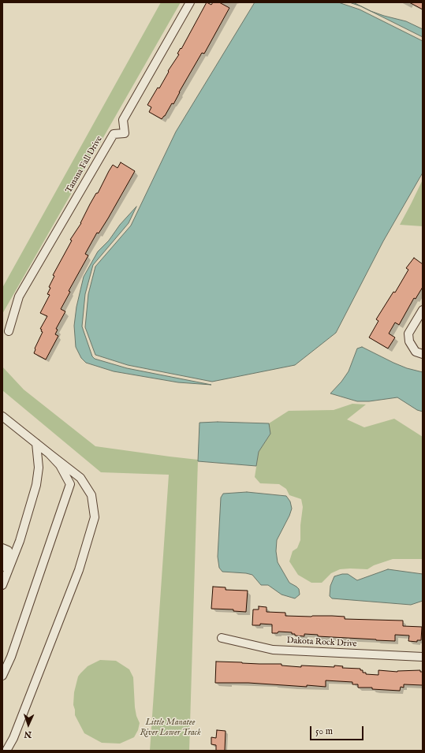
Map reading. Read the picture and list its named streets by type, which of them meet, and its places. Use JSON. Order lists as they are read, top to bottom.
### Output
{
  "streets": {
    "street": ["Tanana Fall Drive", "Dakota Rock Drive"]
  },
  "parks": ["Little Manatee River Lower Track"],
  "scale_bar": "50 m",
  "north": "bottom"
}
